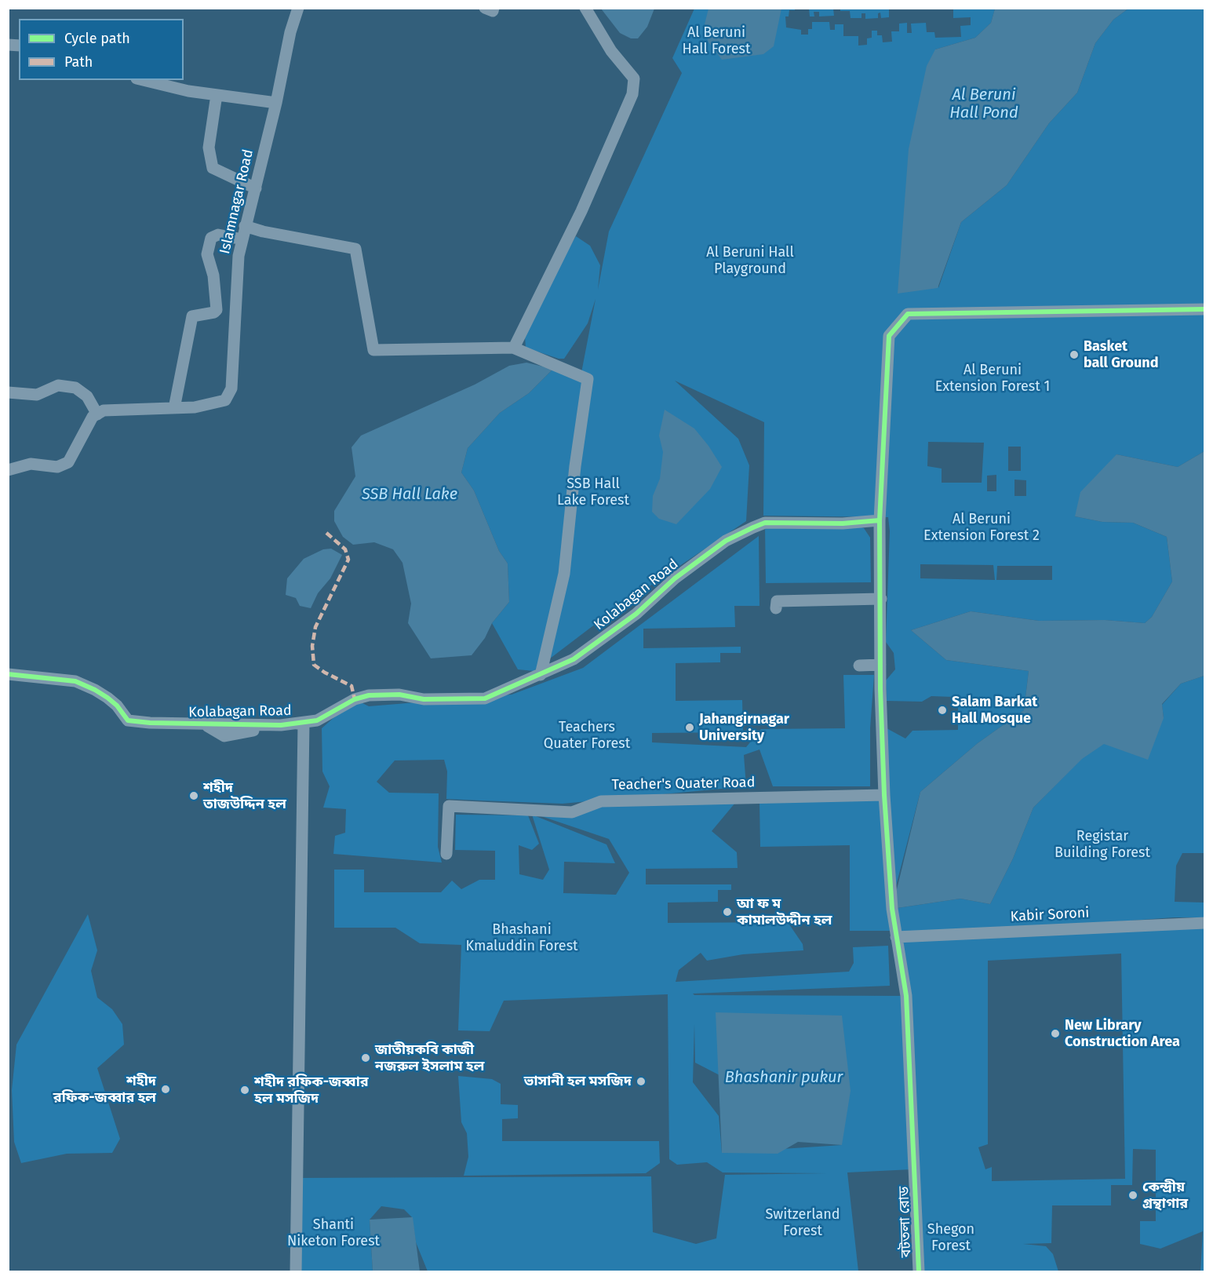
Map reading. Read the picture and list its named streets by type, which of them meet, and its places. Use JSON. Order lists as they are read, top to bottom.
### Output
{
  "streets": {
    "street": [
      "Islamnagar Road",
      "Kolabagan Road",
      "Teacher's Quater Road",
      "Kabir Soroni",
      "বটতলা রোড"
    ]
  },
  "crossings": [
    ["Kolabagan Road", "বটতলা রোড"],
    ["Teacher's Quater Road", "বটতলা রোড"],
    ["Kabir Soroni", "বটতলা রোড"]
  ],
  "water": ["Al Beruni Hall Pond", "SSB Hall Lake", "Bhashanir pukur"],
  "parks": [
    "Al Beruni Hall Forest",
    "Al Beruni Hall Playground",
    "Al Beruni Extension Forest 1",
    "SSB Hall Lake Forest",
    "Al Beruni Extension Forest 2",
    "Teachers Quater Forest",
    "Registar Building Forest",
    "Bhashani Kmaluddin Forest",
    "Switzerland Forest",
    "Shanti Niketon Forest",
    "Shegon Forest"
  ],
  "places": [
    "Basket ball Ground",
    "Salam Barkat Hall Mosque",
    "Jahangirnagar University",
    "শহীদ তাজউদ্দিন হল",
    "আ ফ ম কামালউদ্দীন হল",
    "New Library Construction Area",
    "জাতীয়কবি কাজী নজরুল ইসলাম হল",
    "ভাসানী হল মসজিদ",
    "শহীদ রফিক-জব্বার হল",
    "শহীদ রফিক-জব্বার হল মসজিদ",
    "কেন্দ্রীয় গ্রন্থাগার"
  ],
  "legend": ["Cycle path", "Path"]
}
